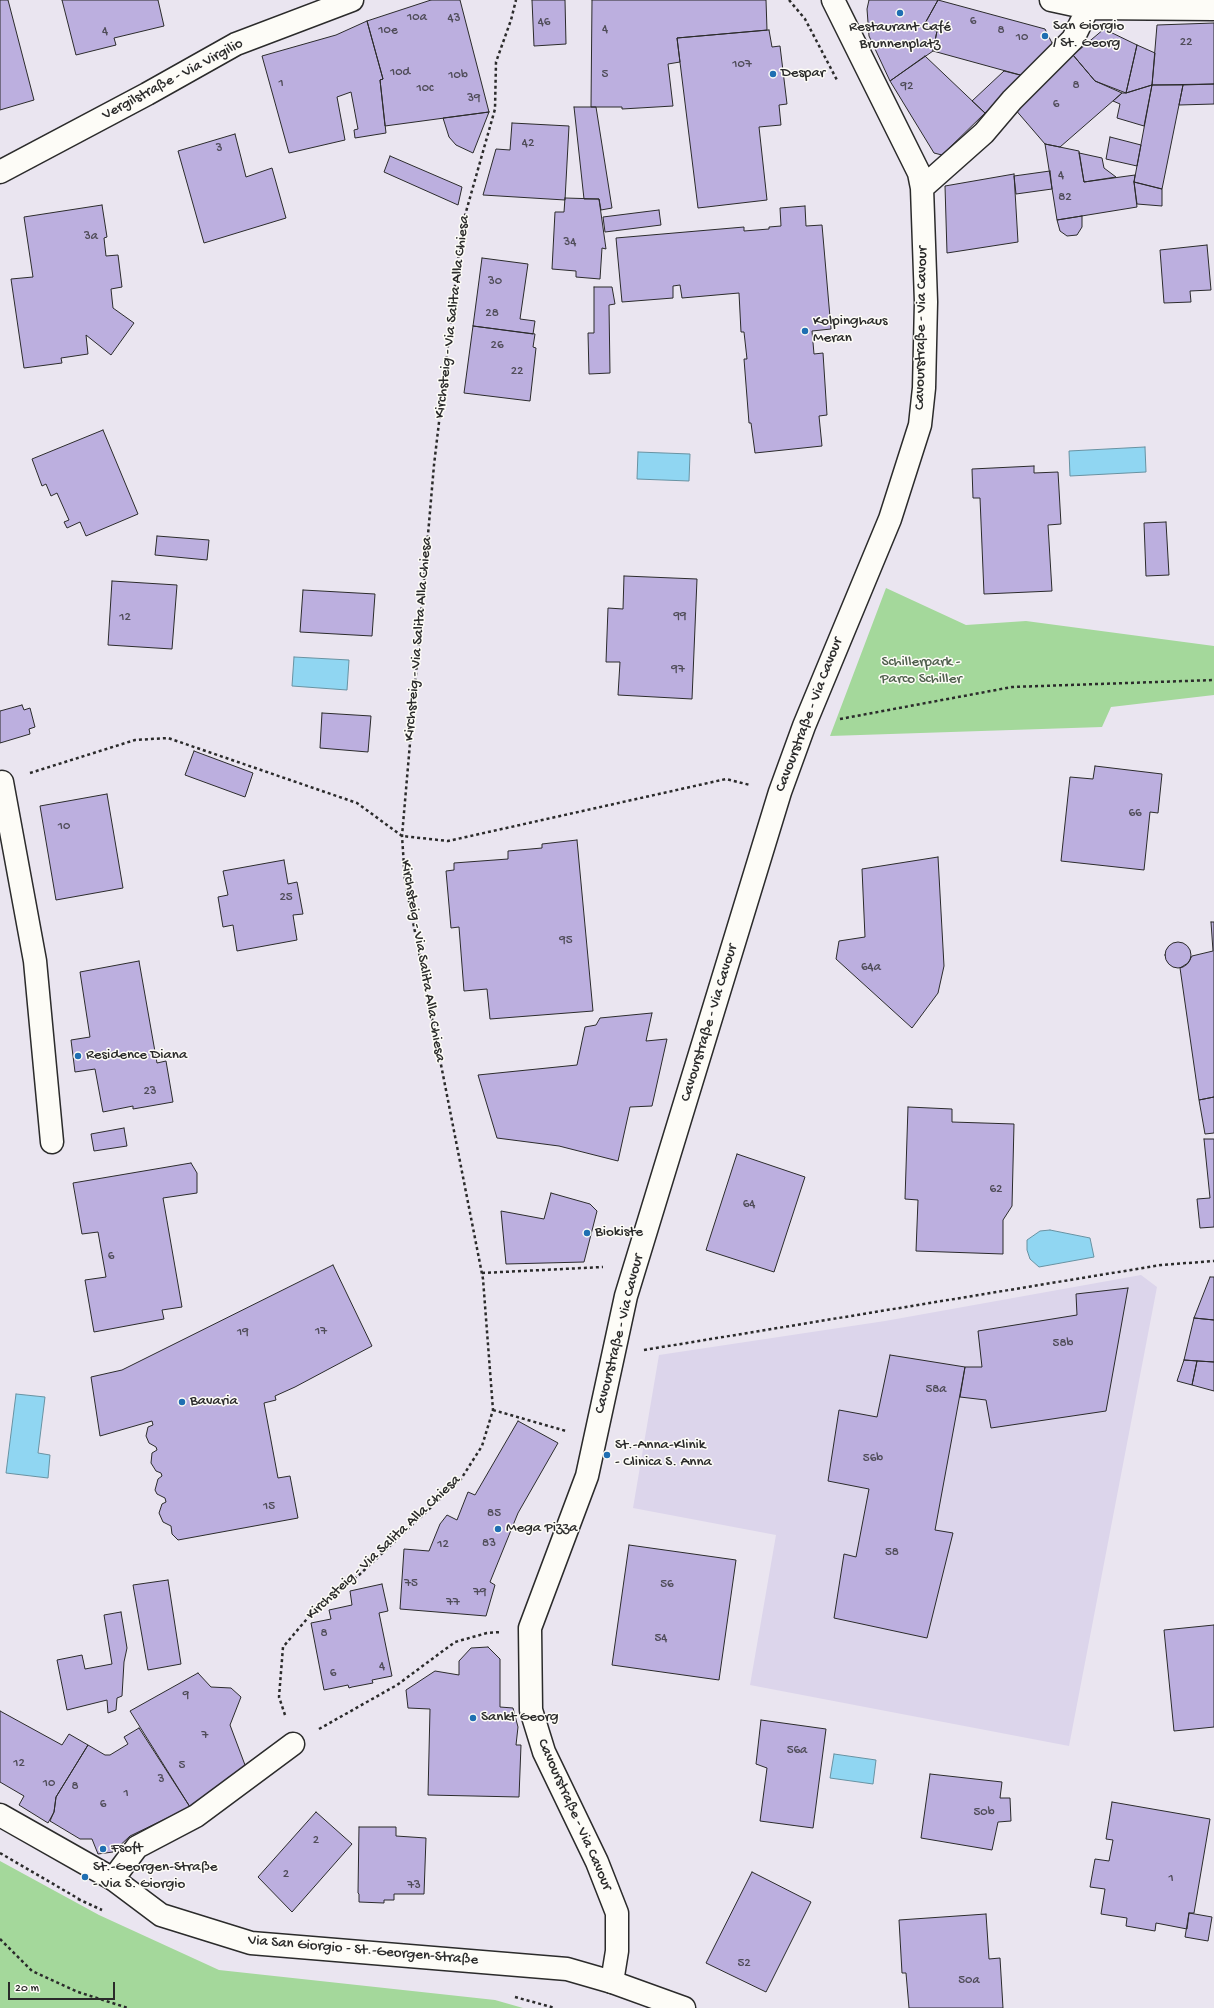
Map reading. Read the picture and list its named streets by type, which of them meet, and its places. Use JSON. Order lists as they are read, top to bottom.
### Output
{
  "streets": {
    "street": ["Vergilstraße - Via Virgilio", "Cavourstraße - Via Cavour", "Via San Giorgio - St.-Georgen-Straße"],
    "path": ["Kirchsteig - Via Salita Alla Chiesa"]
  },
  "crossings": [
    ["Cavourstraße - Via Cavour", "Via San Giorgio - St.-Georgen-Straße"]
  ],
  "parks": ["Schillerpark - Parco Schiller"],
  "places": [
    "Restaurant Café Brunnenplatz",
    "San Giorgio / St. Georg",
    "Despar",
    "Kolpinghaus Meran",
    "Residence Diana",
    "Biokiste",
    "Bavaria",
    "St.-Anna-Klinik - Clinica S. Anna",
    "Mega Pizza",
    "Sankt Georg",
    "Fsoft",
    "St.-Georgen-Straße - Via S. Giorgio"
  ],
  "house_numbers": [
    "10a",
    "43",
    "6",
    "46",
    "4",
    "10e",
    "8",
    "4",
    "10",
    "22",
    "107",
    "10d",
    "5",
    "10b",
    "1",
    "8",
    "92",
    "10c",
    "39",
    "6",
    "42",
    "3",
    "4",
    "82",
    "3a",
    "34",
    "30",
    "28",
    "26",
    "22",
    "99",
    "12",
    "97",
    "66",
    "10",
    "25",
    "95",
    "64a",
    "23",
    "62",
    "64",
    "6",
    "17",
    "19",
    "58b",
    "58a",
    "56b",
    "15",
    "85",
    "83",
    "12",
    "58",
    "75",
    "56",
    "79",
    "77",
    "8",
    "54",
    "4",
    "6",
    "9",
    "7",
    "56a",
    "12",
    "5",
    "3",
    "10",
    "8",
    "1",
    "6",
    "50b",
    "2",
    "2",
    "1",
    "73",
    "52",
    "50a"
  ],
  "scale_bar": "20 m"
}
